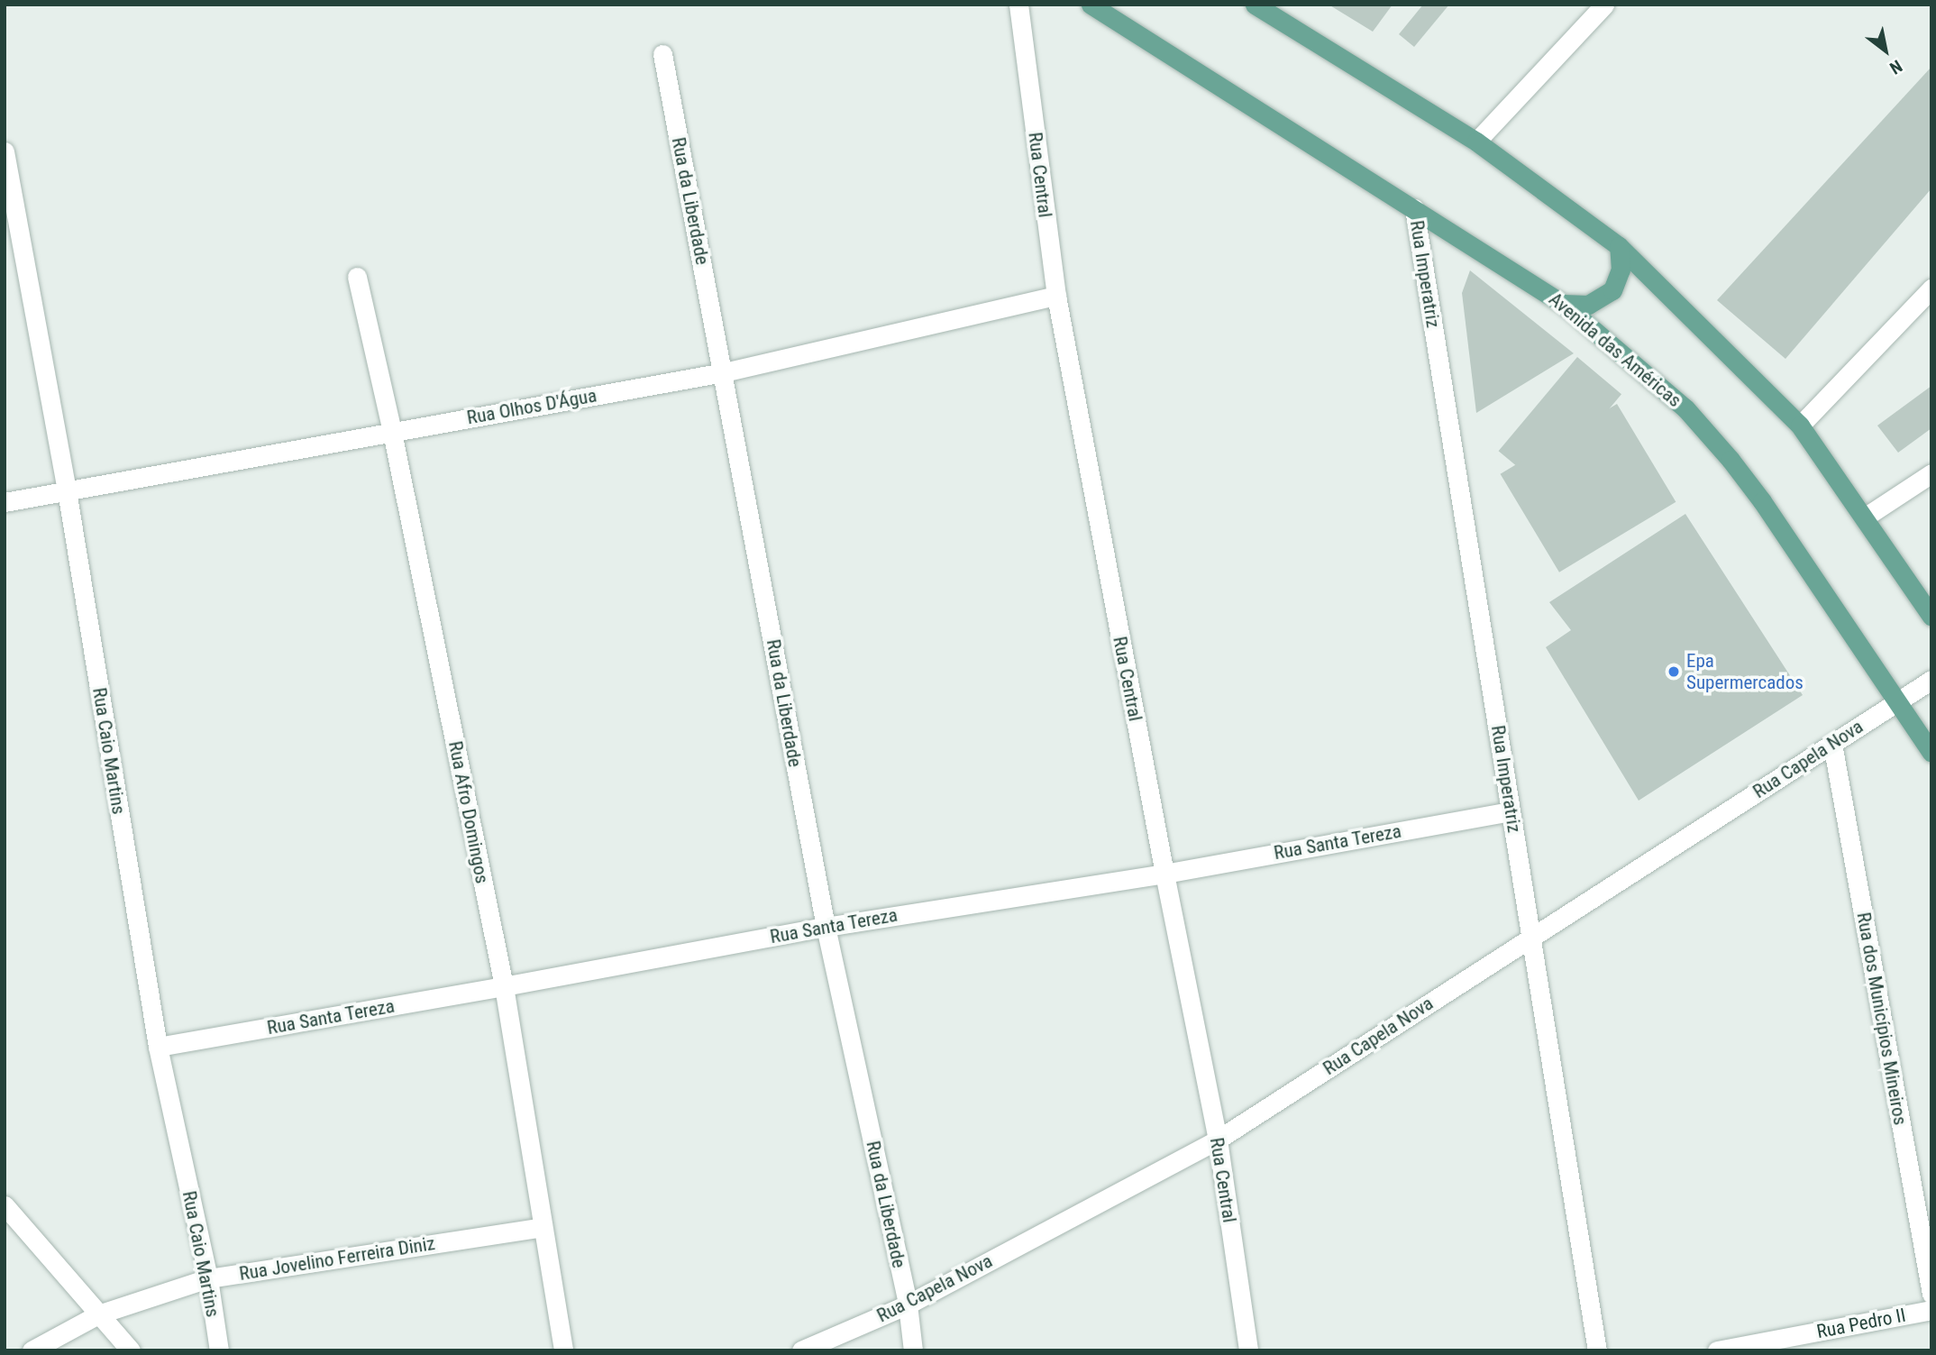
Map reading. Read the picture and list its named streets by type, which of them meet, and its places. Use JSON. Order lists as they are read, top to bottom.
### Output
{
  "streets": {
    "main road": ["Avenida das Américas"],
    "street": [
      "Rua Central",
      "Rua da Liberdade",
      "Rua Imperatriz",
      "Rua Olhos D'Água",
      "Rua Caio Martins",
      "Rua Capela Nova",
      "Rua Afro Domingos",
      "Rua Santa Tereza",
      "Rua dos Municípios Mineiros",
      "Rua Jovelino Ferreira Diniz",
      "Rua Pedro II"
    ]
  },
  "crossings": [
    ["Rua Central", "Rua Olhos D'Água"],
    ["Rua Central", "Rua Capela Nova"],
    ["Rua Central", "Rua Santa Tereza"],
    ["Rua da Liberdade", "Rua Olhos D'Água"],
    ["Rua da Liberdade", "Rua Capela Nova"],
    ["Rua da Liberdade", "Rua Santa Tereza"],
    ["Rua Imperatriz", "Avenida das Américas"],
    ["Rua Imperatriz", "Rua Capela Nova"],
    ["Rua Imperatriz", "Rua Santa Tereza"],
    ["Avenida das Américas", "Rua Capela Nova"],
    ["Rua Olhos D'Água", "Rua Caio Martins"],
    ["Rua Olhos D'Água", "Rua Afro Domingos"],
    ["Rua Caio Martins", "Rua Santa Tereza"],
    ["Rua Caio Martins", "Rua Jovelino Ferreira Diniz"],
    ["Rua Capela Nova", "Rua dos Municípios Mineiros"],
    ["Rua Afro Domingos", "Rua Santa Tereza"],
    ["Rua Afro Domingos", "Rua Jovelino Ferreira Diniz"]
  ],
  "places": ["Epa Supermercados"],
  "north": "bottom right"
}
